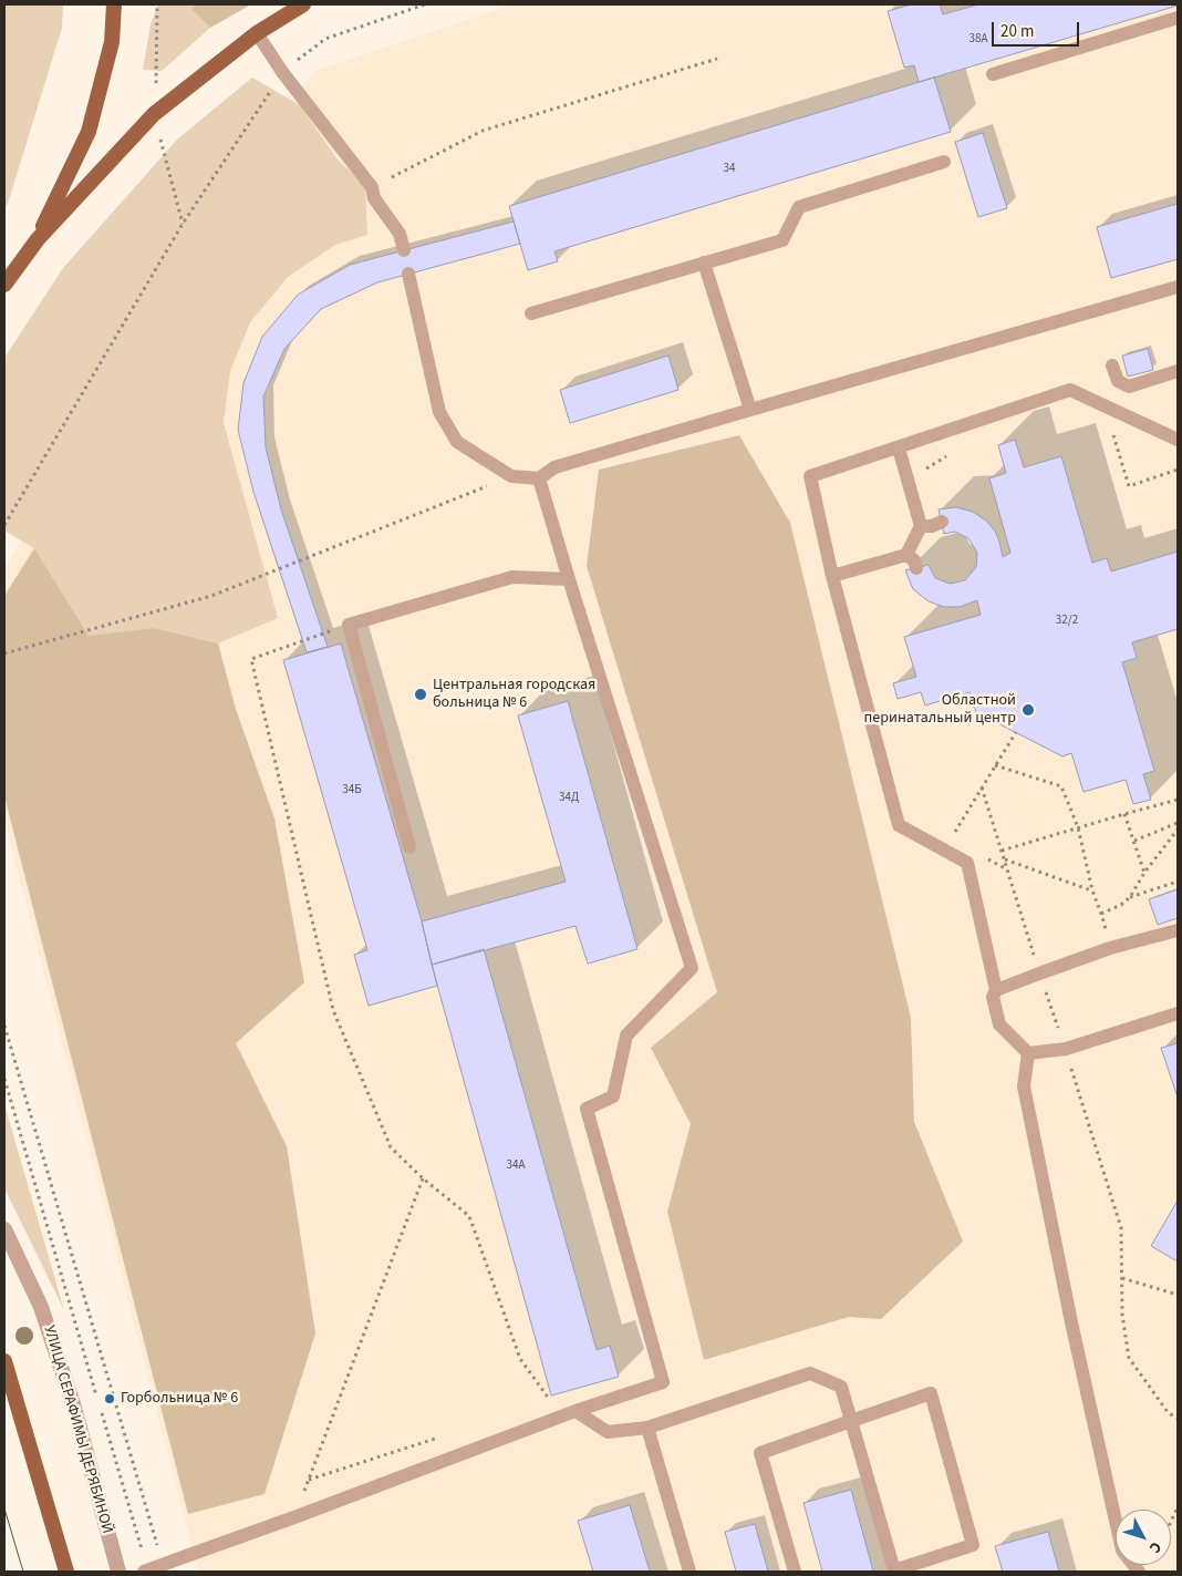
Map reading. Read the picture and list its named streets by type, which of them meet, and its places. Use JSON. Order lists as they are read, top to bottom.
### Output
{
  "streets": {
    "street": ["УЛИЦА СЕРАФИМЫ ДЕРЯБИНОЙ"]
  },
  "places": ["Центральная городская больница № 6", "Областной перинатальный центр", "Горбольница № 6"],
  "house_numbers": [
    "38А",
    "34",
    "32/2",
    "34Б",
    "34Д",
    "34А"
  ],
  "scale_bar": "20 m",
  "north": "bottom right"
}
